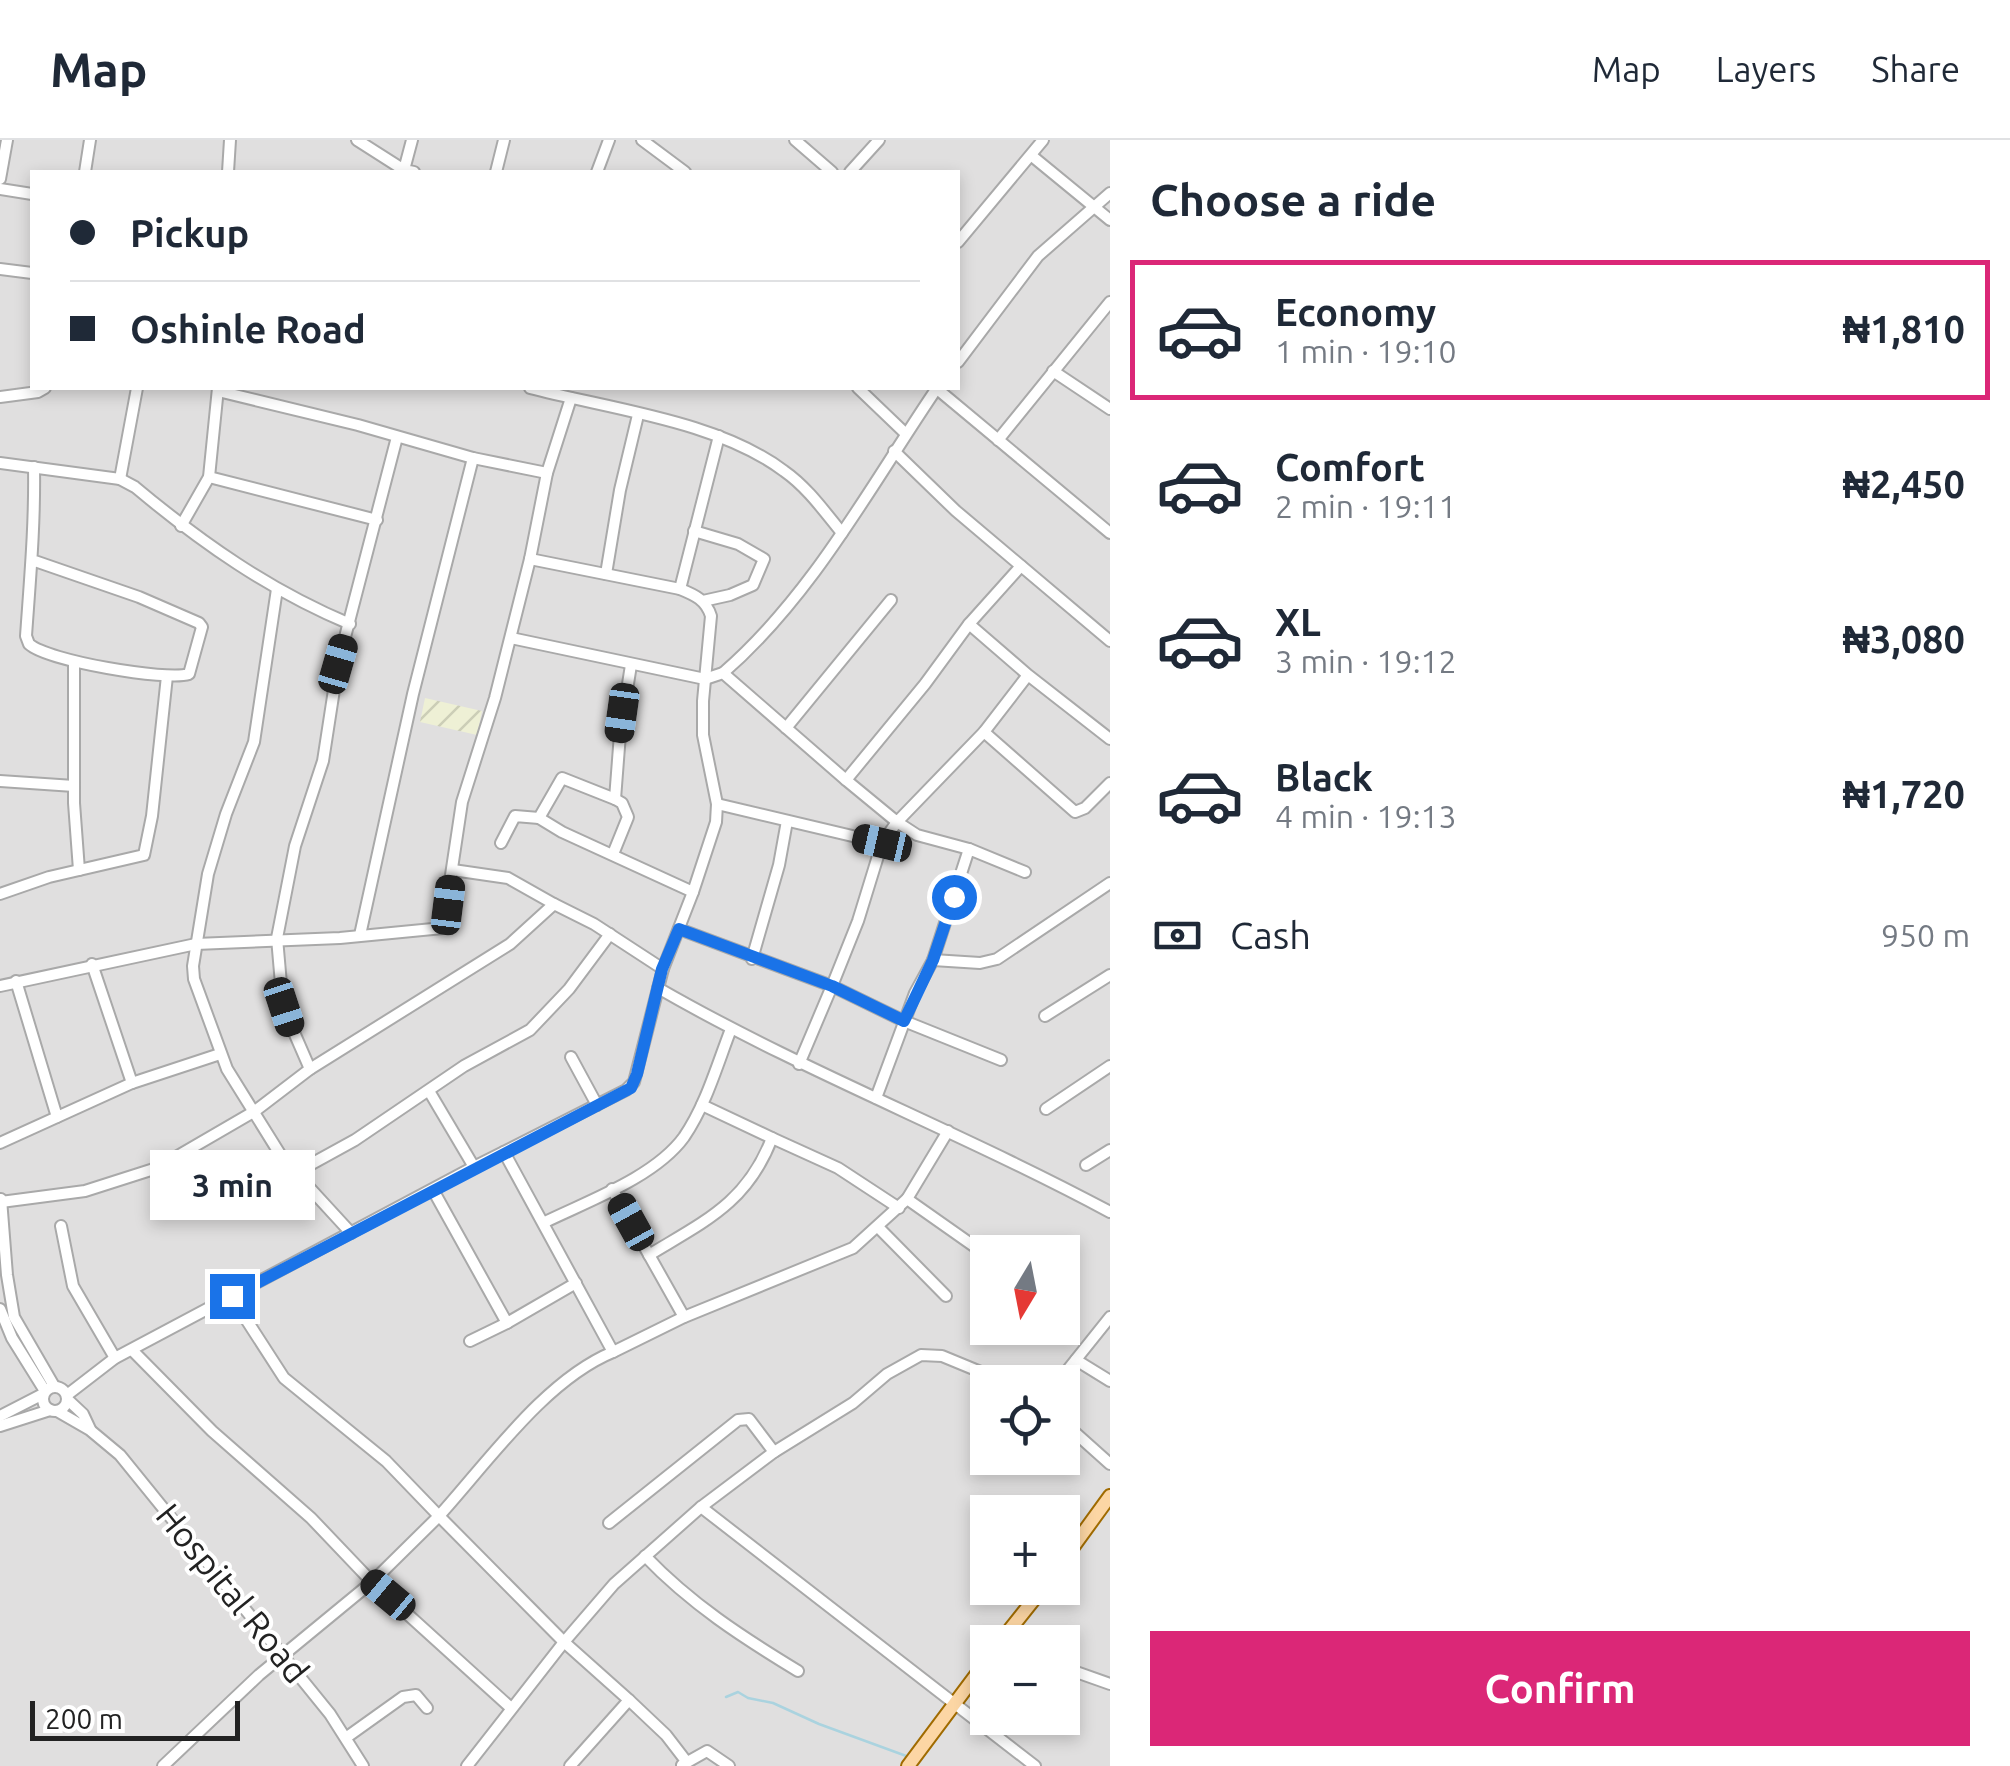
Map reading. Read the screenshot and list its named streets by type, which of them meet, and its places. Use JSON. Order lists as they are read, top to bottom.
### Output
{
  "streets": {
    "street": ["Hospital Road"]
  },
  "scale_bar": "200 m",
  "north": "bottom",
  "page": {
    "header": "Map",
    "nav": ["Map", "Layers", "Share"],
    "heading": "Choose a ride",
    "banner": ["Pickup", "Oshinle Road"],
    "list": [
      {
        "name": "Economy",
        "note": "1 min · 19:10",
        "value": "₦1,810"
      },
      {
        "name": "Comfort",
        "note": "2 min · 19:11",
        "value": "₦2,450"
      },
      {
        "name": "XL",
        "note": "3 min · 19:12",
        "value": "₦3,080"
      },
      {
        "name": "Black",
        "note": "4 min · 19:13",
        "value": "₦1,720"
      }
    ],
    "pay": ["Cash", "950 m"],
    "bubble": "3 min",
    "map_buttons": ["+", "−"],
    "buttons": "Confirm",
    "scale": "200 m"
  }
}
